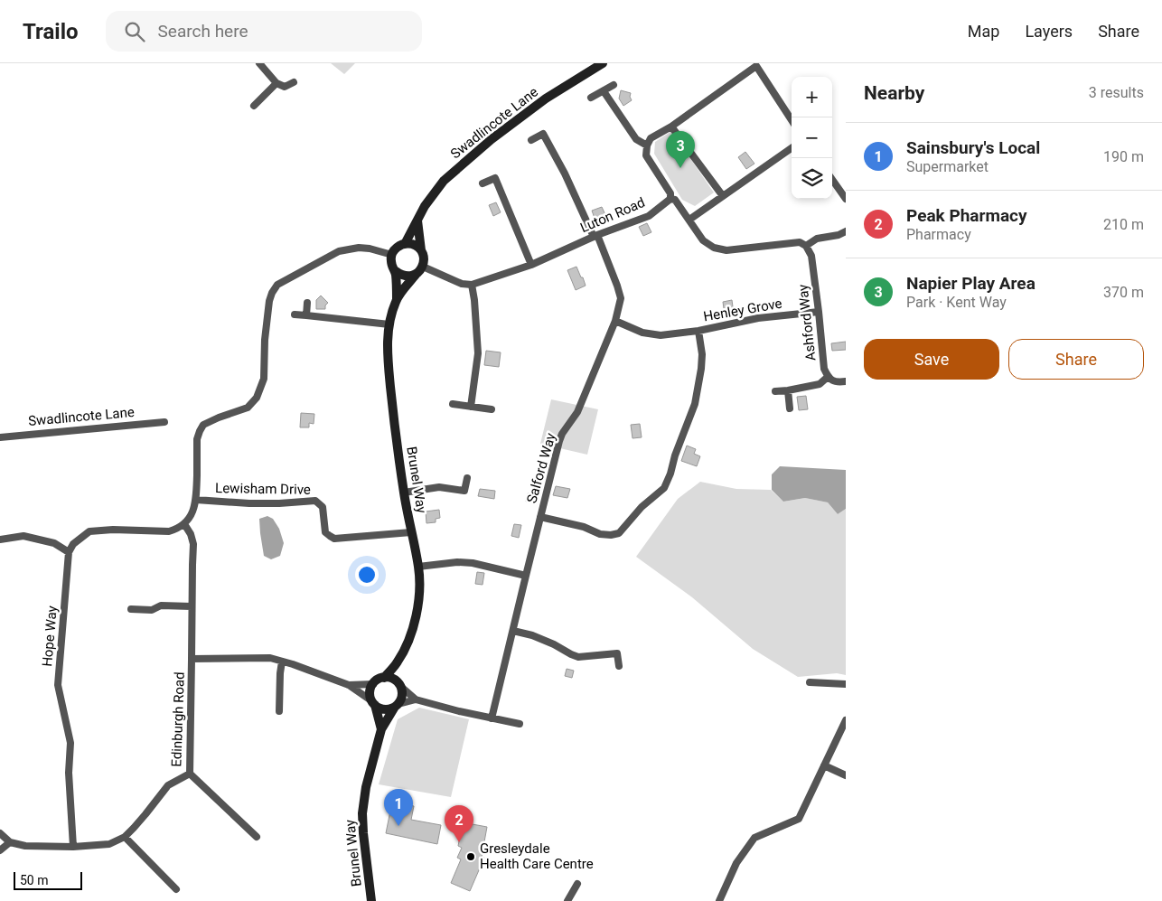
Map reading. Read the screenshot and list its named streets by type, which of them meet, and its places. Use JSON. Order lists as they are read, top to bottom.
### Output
{
  "streets": {
    "street": [
      "Swadlincote Lane",
      "Luton Road",
      "Henley Grove",
      "Ashford Way",
      "Salford Way",
      "Brunel Way",
      "Lewisham Drive",
      "Hope Way",
      "Edinburgh Road"
    ]
  },
  "crossings": [
    ["Swadlincote Lane", "Brunel Way"],
    ["Luton Road", "Salford Way"],
    ["Henley Grove", "Ashford Way"],
    ["Henley Grove", "Salford Way"],
    ["Brunel Way", "Lewisham Drive"],
    ["Hope Way", "Edinburgh Road"]
  ],
  "places": ["Gresleydale Health Care Centre"],
  "scale_bar": "50 m",
  "page": {
    "header": "Trailo",
    "search": "Search here",
    "nav": ["Map", "Layers", "Share"],
    "heading": ["Nearby", "3 results"],
    "map_buttons": ["+", "−"],
    "list": [
      {
        "mark": "1",
        "name": "Sainsbury's Local",
        "note": "Supermarket",
        "value": "190 m"
      },
      {
        "mark": "2",
        "name": "Peak Pharmacy",
        "note": "Pharmacy",
        "value": "210 m"
      },
      {
        "mark": "3",
        "name": "Napier Play Area",
        "note": "Park · Kent Way",
        "value": "370 m"
      }
    ],
    "pins": ["3", "1", "2"],
    "buttons": ["Save", "Share"],
    "scale": "50 m"
  }
}
